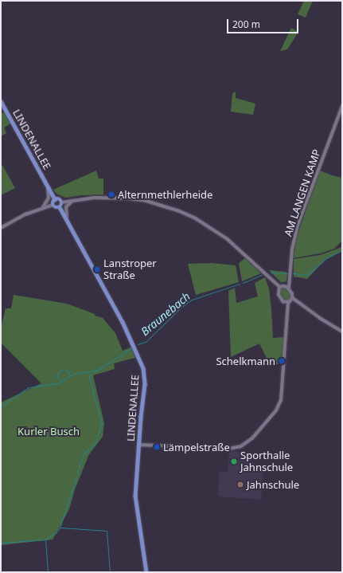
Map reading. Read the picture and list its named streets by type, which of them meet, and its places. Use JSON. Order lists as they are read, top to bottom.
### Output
{
  "streets": {
    "main road": ["LINDENALLEE"],
    "street": ["AM LANGEN KAMP"]
  },
  "water": ["Braunebach"],
  "parks": ["Kurler Busch"],
  "places": [
    "Alternmethlerheide",
    "Lanstroper Straße",
    "Schelkmann",
    "Lämpelstraße",
    "Sporthalle Jahnschule",
    "Jahnschule"
  ],
  "scale_bar": "200 m"
}
